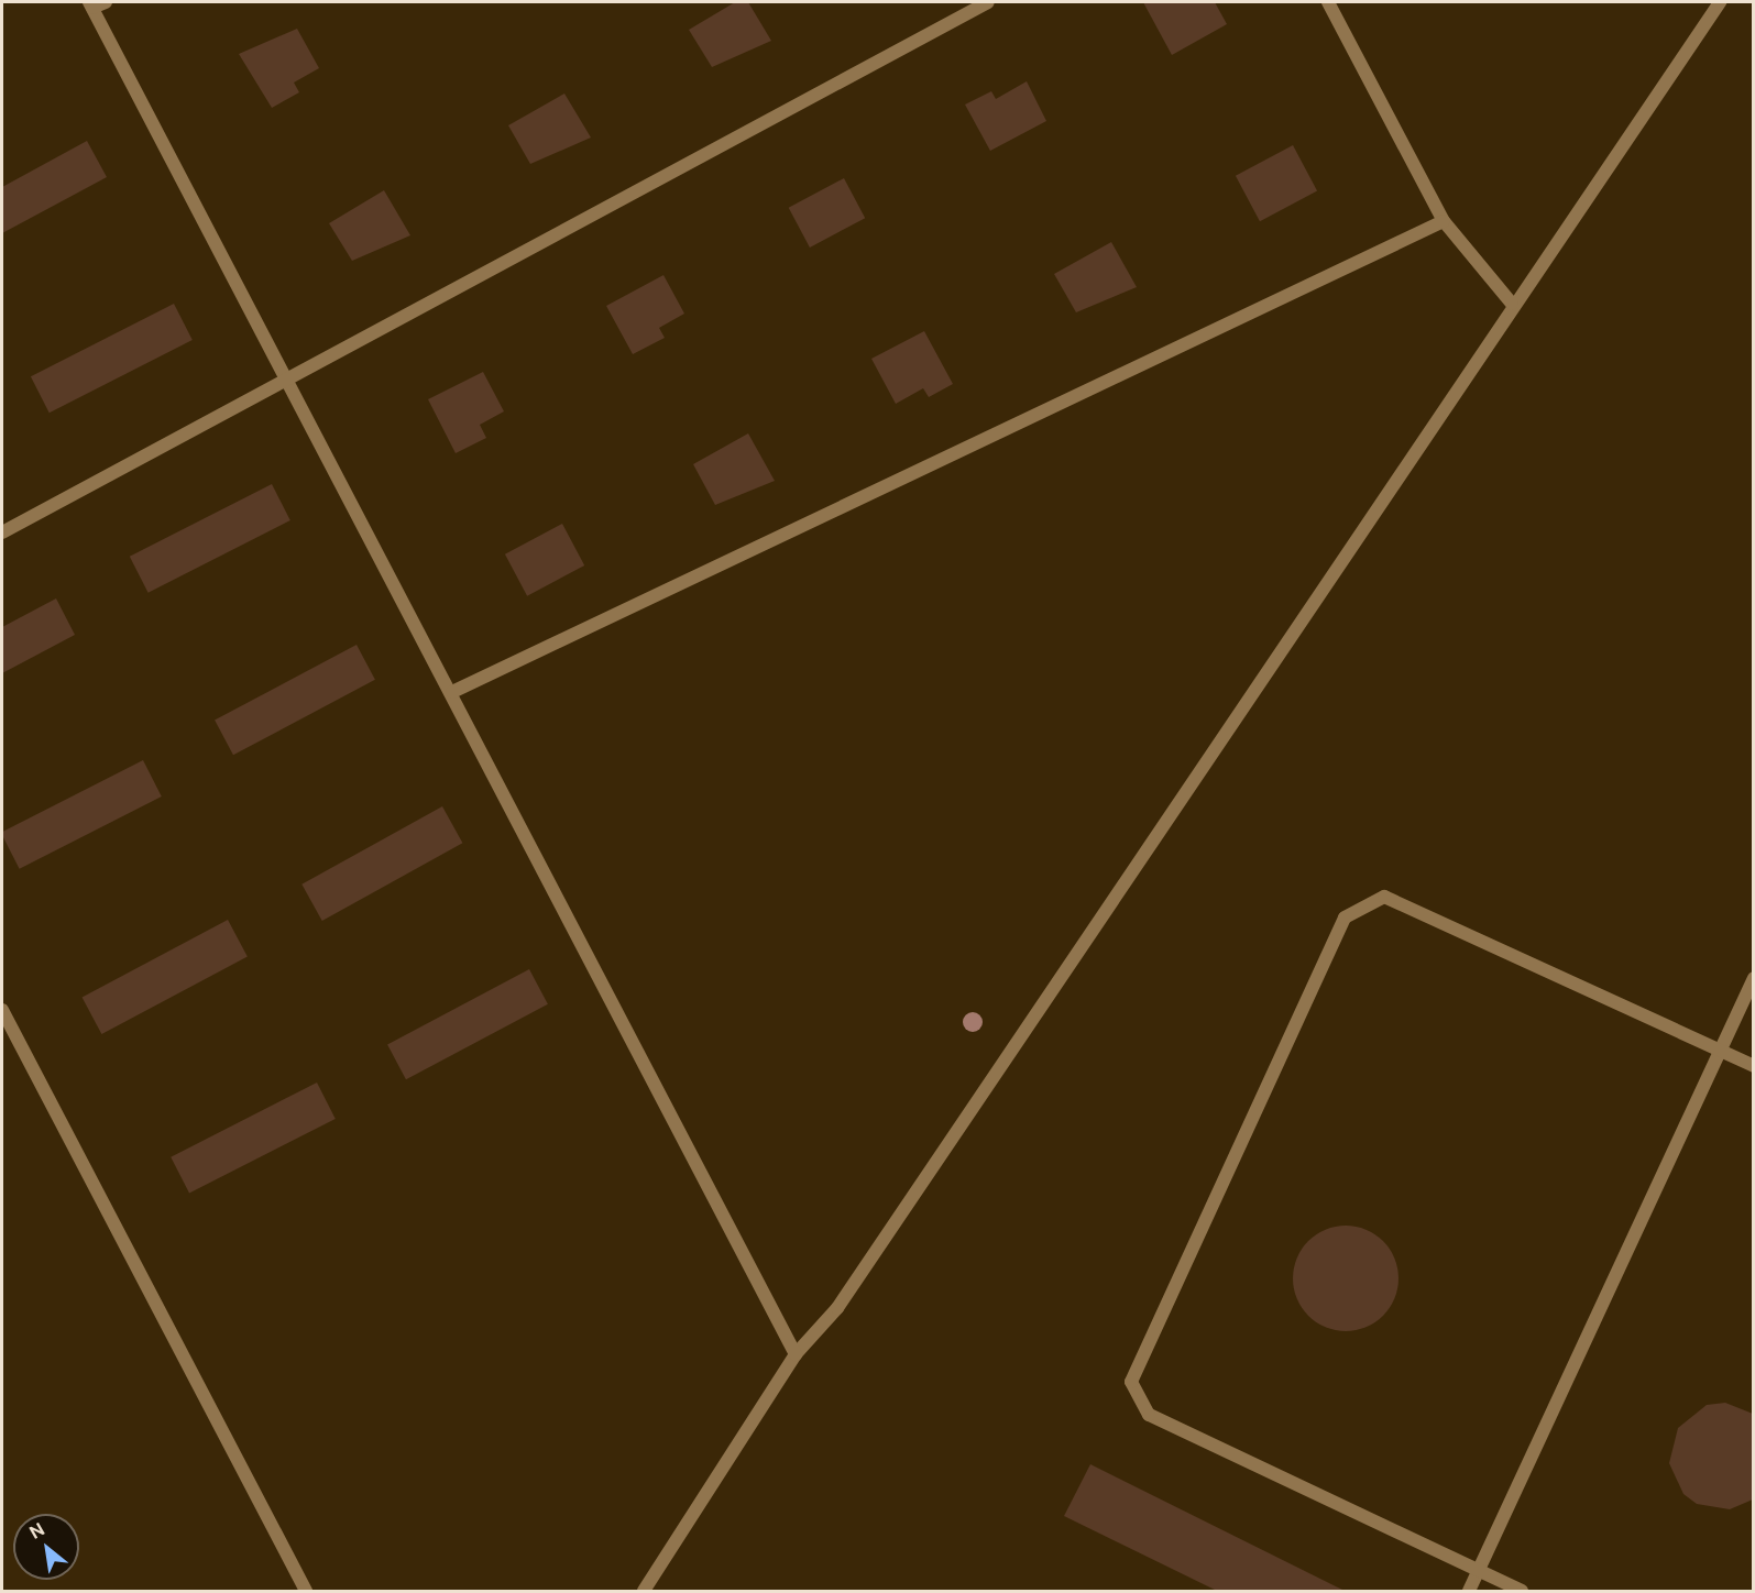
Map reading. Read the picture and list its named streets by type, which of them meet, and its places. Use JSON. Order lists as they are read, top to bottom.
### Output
{
  "north": "top left"
}
